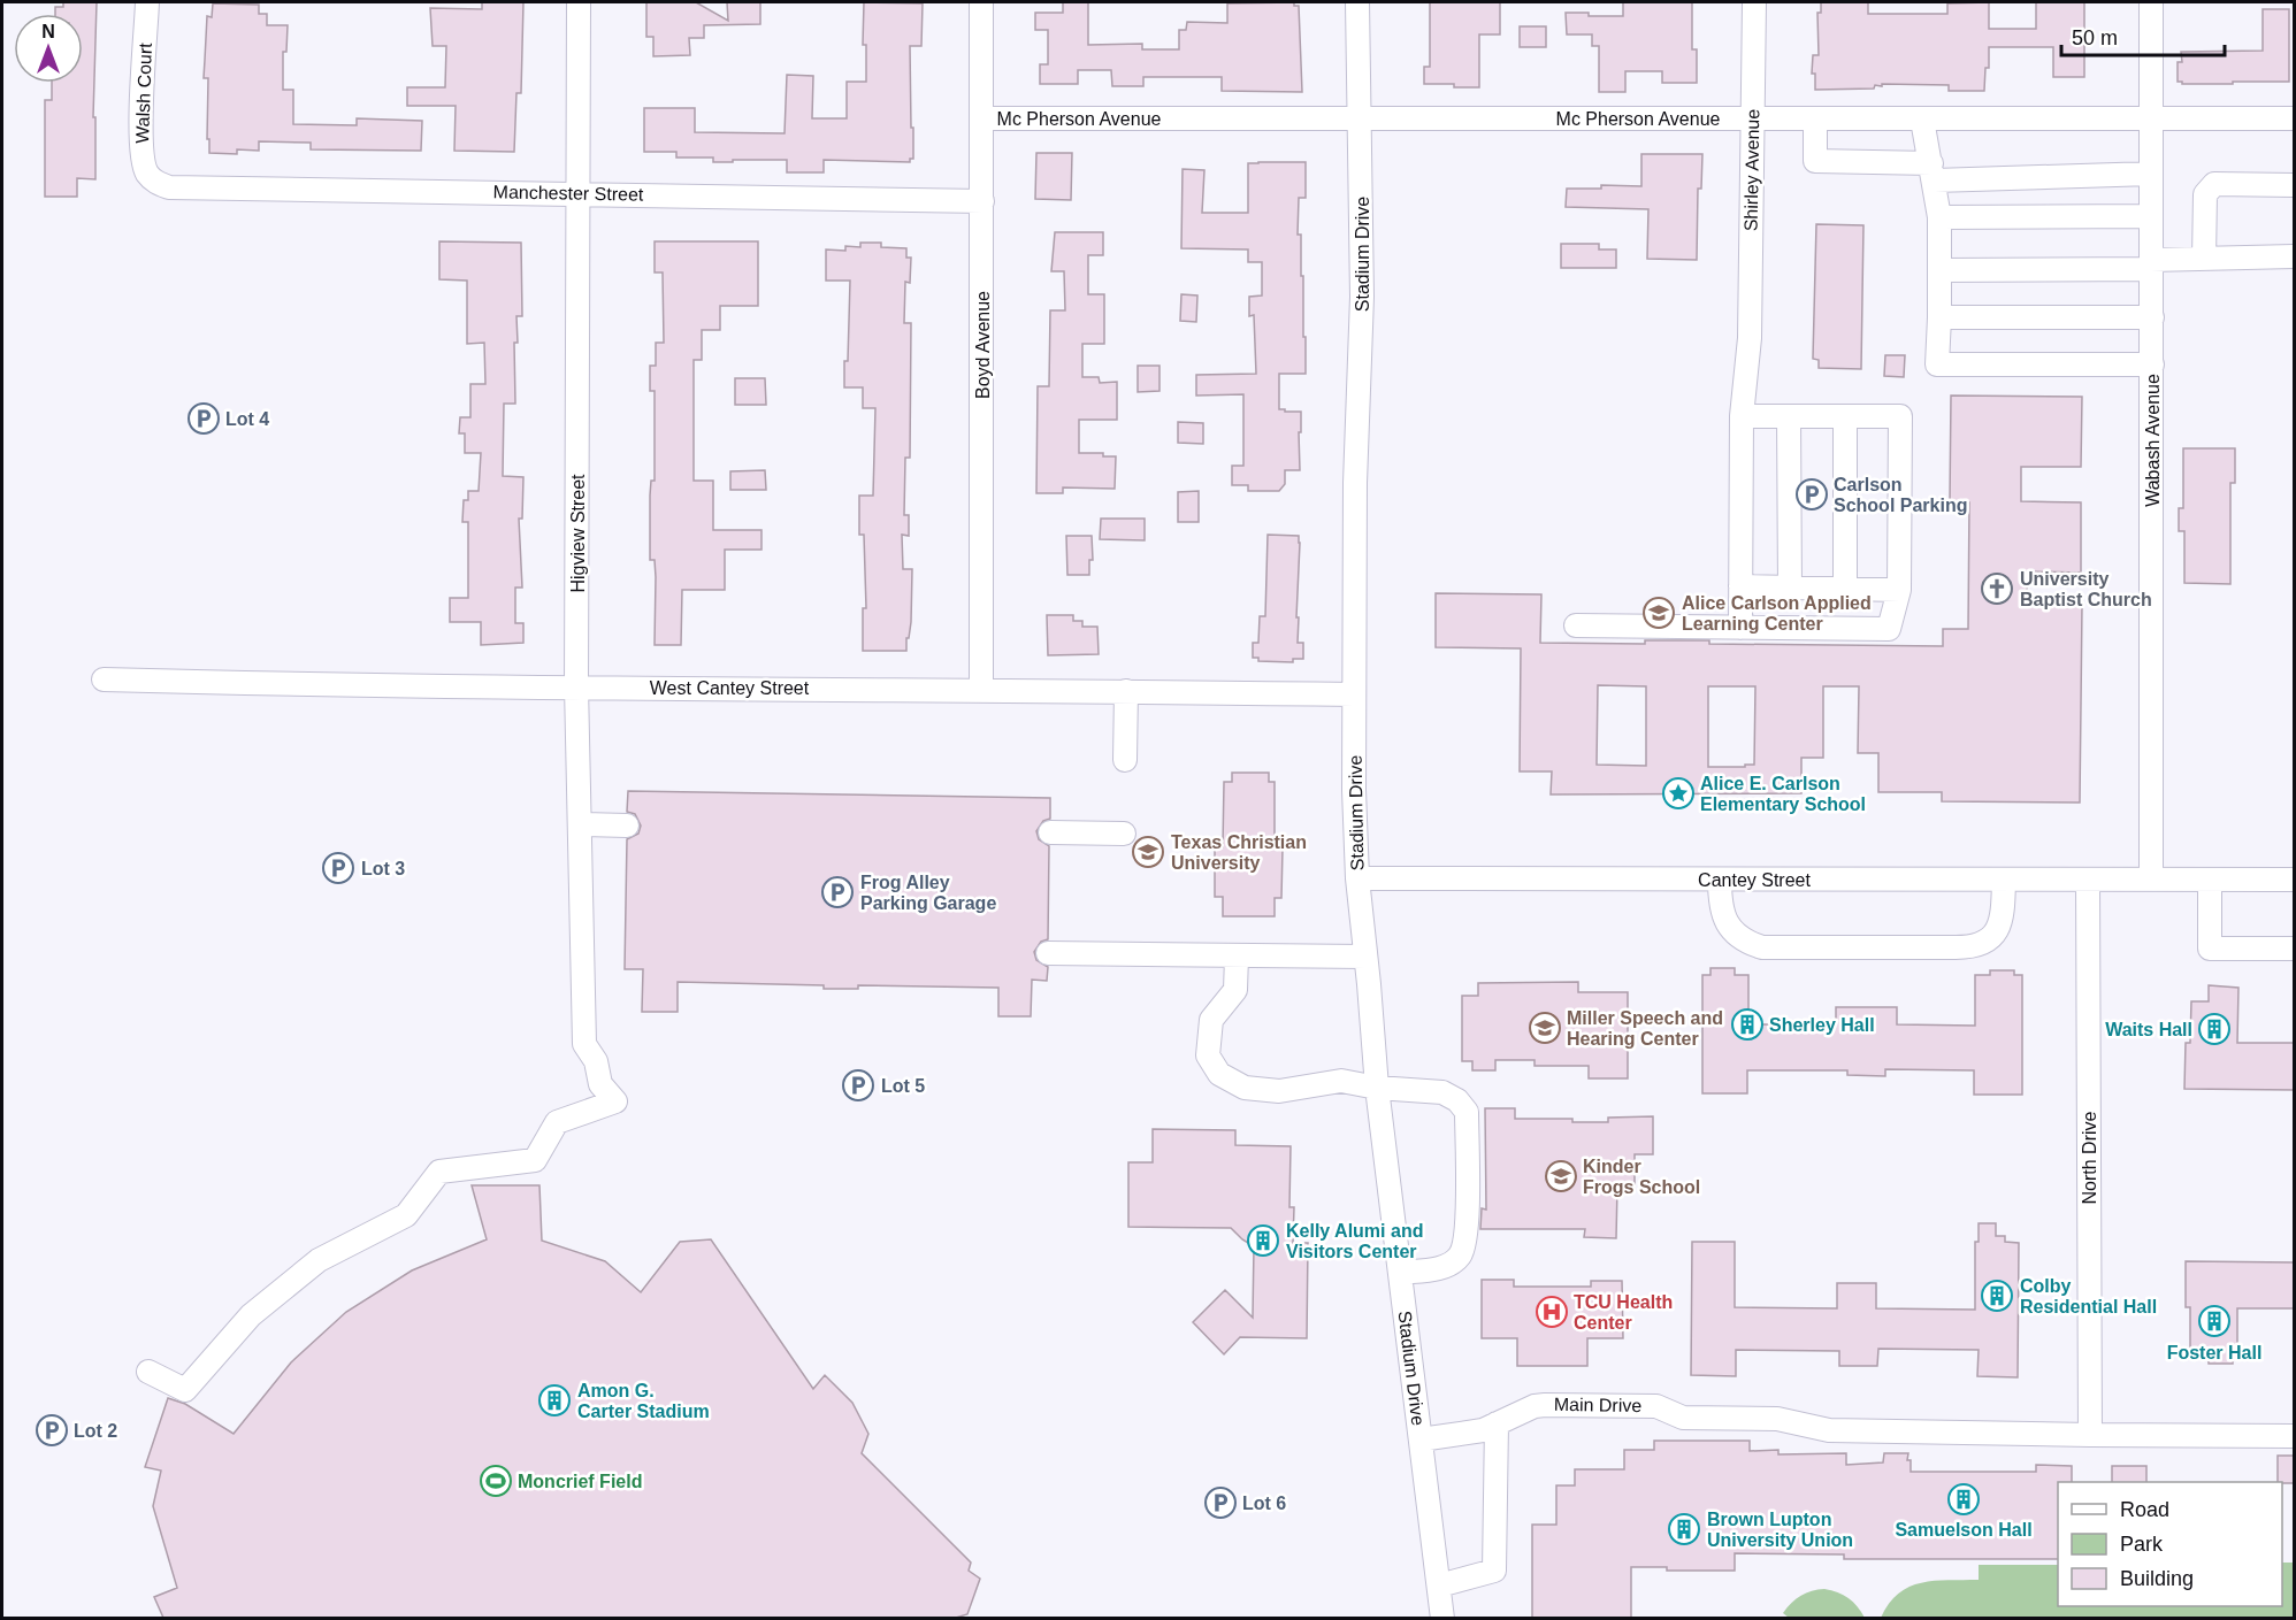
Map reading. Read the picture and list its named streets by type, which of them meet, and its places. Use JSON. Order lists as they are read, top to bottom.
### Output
{
  "streets": {
    "street": [
      "Walsh Court",
      "Mc Pherson Avenue",
      "Shirley Avenue",
      "Manchester Street",
      "Stadium Drive",
      "Boyd Avenue",
      "Wabash Avenue",
      "Higview Street",
      "West Cantey Street",
      "Cantey Street",
      "North Drive",
      "Main Drive"
    ]
  },
  "crossings": [
    ["Walsh Court", "Manchester Street"],
    ["Mc Pherson Avenue", "Shirley Avenue"],
    ["Mc Pherson Avenue", "Stadium Drive"],
    ["Mc Pherson Avenue", "Boyd Avenue"],
    ["Mc Pherson Avenue", "Wabash Avenue"],
    ["Manchester Street", "Boyd Avenue"],
    ["Manchester Street", "Higview Street"],
    ["Stadium Drive", "West Cantey Street"],
    ["Stadium Drive", "Cantey Street"],
    ["Stadium Drive", "Main Drive"],
    ["Boyd Avenue", "West Cantey Street"],
    ["Wabash Avenue", "Cantey Street"],
    ["Higview Street", "West Cantey Street"],
    ["Cantey Street", "North Drive"],
    ["North Drive", "Main Drive"]
  ],
  "places": {
    "parking": [
      "Lot 4",
      "Carlson School Parking",
      "Lot 3",
      "Frog Alley Parking Garage",
      "Lot 5",
      "Lot 2",
      "Lot 6"
    ],
    "church": ["University Baptist Church"],
    "school or university": [
      "Alice Carlson Applied Learning Center",
      "Texas Christian University",
      "Miller Speech and Hearing Center",
      "Kinder Frogs School"
    ],
    "place": ["Alice E. Carlson Elementary School"],
    "building": [
      "Sherley Hall",
      "Waits Hall",
      "Kelly Alumi and Visitors Center",
      "Colby Residential Hall",
      "Foster Hall",
      "Amon G. Carter Stadium",
      "Samuelson Hall",
      "Brown Lupton University Union"
    ],
    "hospital": ["TCU Health Center"],
    "sports": ["Moncrief Field"]
  },
  "legend": ["Road", "Park", "Building"],
  "scale_bar": "50 m",
  "north": "top"
}
